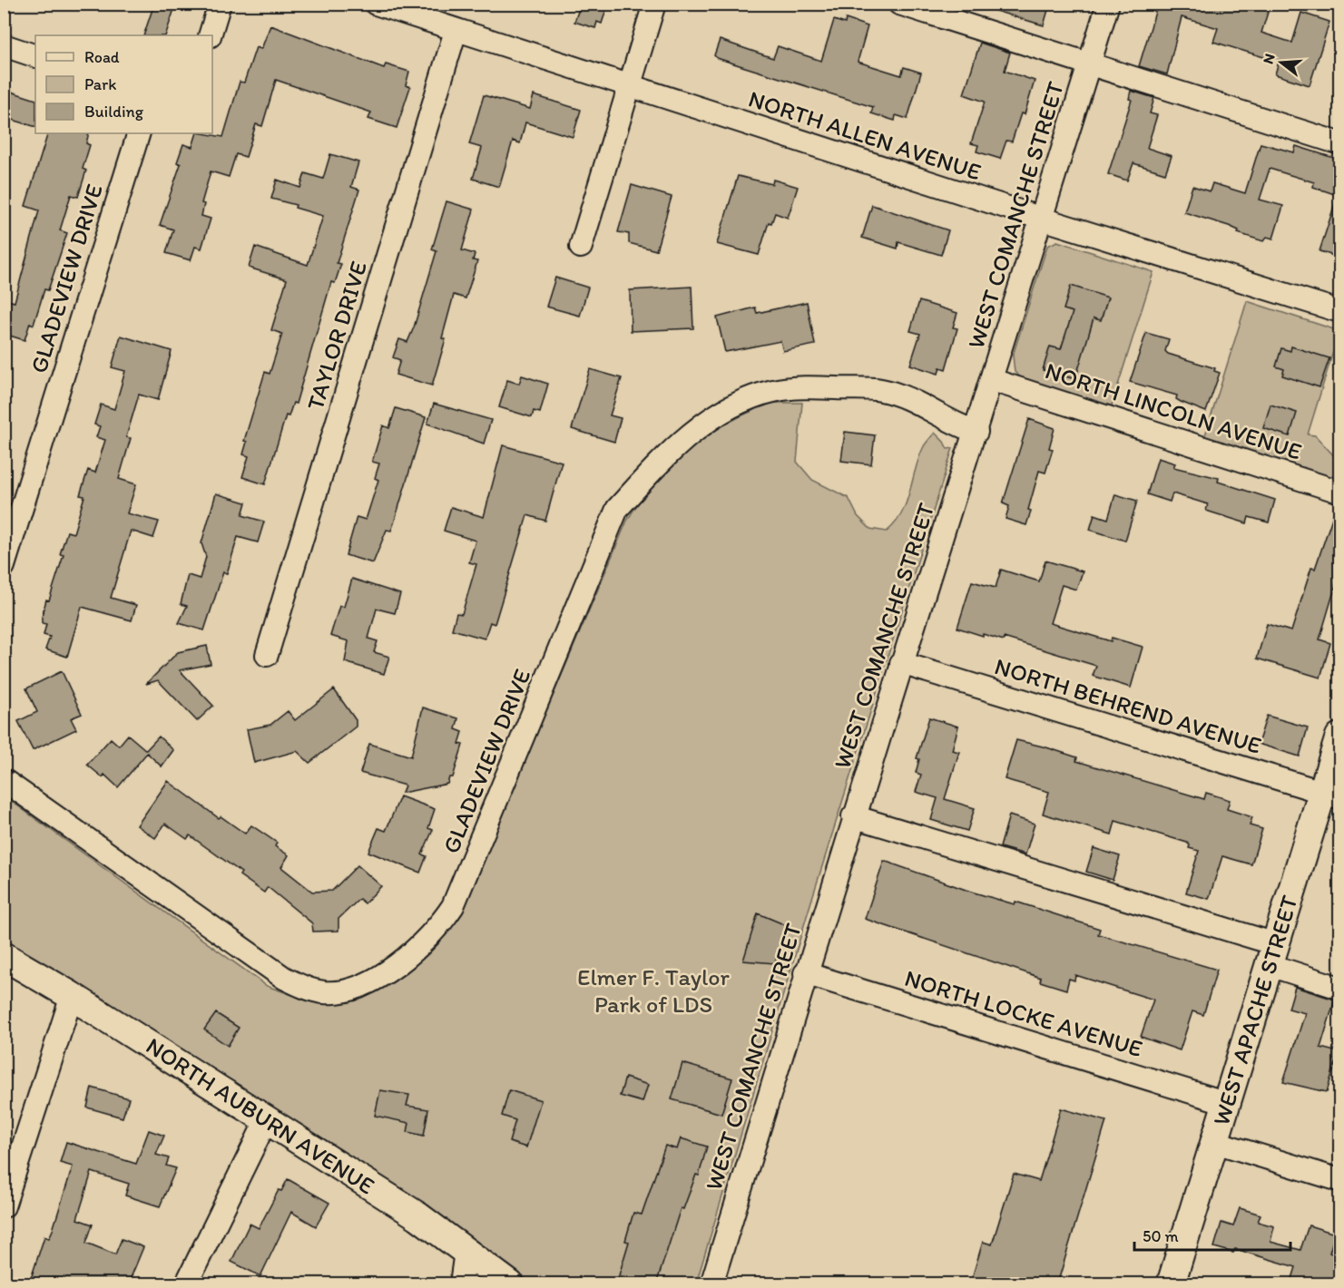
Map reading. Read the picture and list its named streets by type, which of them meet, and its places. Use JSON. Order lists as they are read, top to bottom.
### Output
{
  "streets": {
    "main road": ["WEST APACHE STREET", "NORTH AUBURN AVENUE"],
    "street": [
      "NORTH ALLEN AVENUE",
      "WEST COMANCHE STREET",
      "GLADEVIEW DRIVE",
      "TAYLOR DRIVE",
      "NORTH LINCOLN AVENUE",
      "NORTH BEHREND AVENUE",
      "NORTH LOCKE AVENUE"
    ]
  },
  "crossings": [
    ["NORTH ALLEN AVENUE", "WEST COMANCHE STREET"],
    ["NORTH ALLEN AVENUE", "TAYLOR DRIVE"],
    ["WEST COMANCHE STREET", "GLADEVIEW DRIVE"],
    ["WEST COMANCHE STREET", "NORTH LINCOLN AVENUE"],
    ["WEST COMANCHE STREET", "NORTH BEHREND AVENUE"],
    ["WEST COMANCHE STREET", "NORTH LOCKE AVENUE"],
    ["NORTH BEHREND AVENUE", "WEST APACHE STREET"],
    ["WEST APACHE STREET", "NORTH LOCKE AVENUE"]
  ],
  "parks": ["Elmer F. Taylor Park of LDS"],
  "legend": ["Road", "Park", "Building"],
  "scale_bar": "50 m",
  "north": "left"
}
